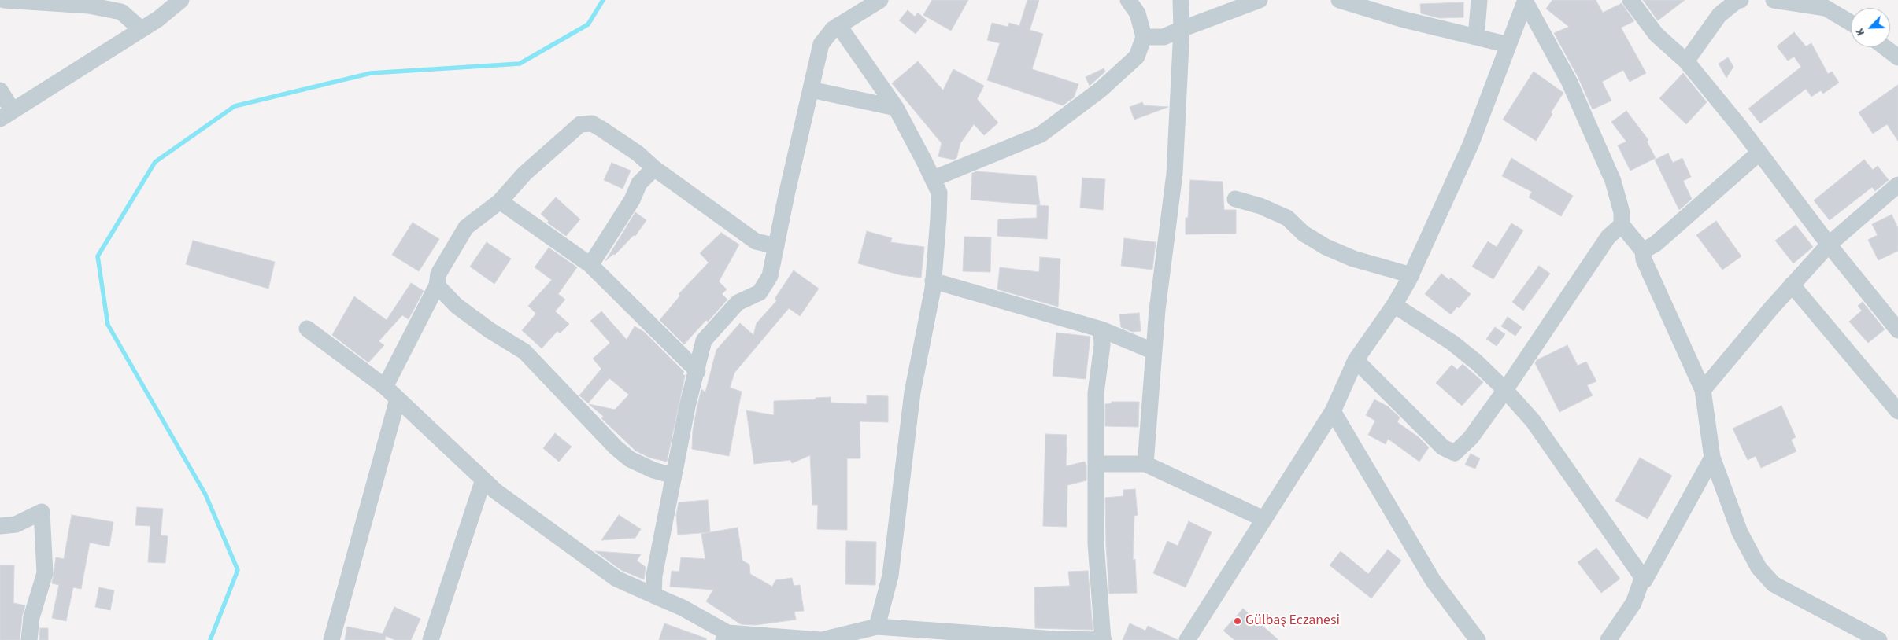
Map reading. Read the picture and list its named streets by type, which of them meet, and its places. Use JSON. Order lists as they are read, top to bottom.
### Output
{
  "places": ["Gülbaş Eczanesi"],
  "north": "bottom left"
}
